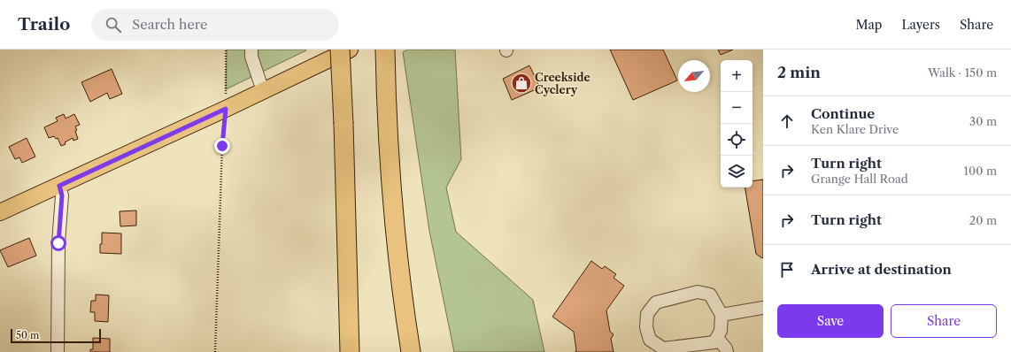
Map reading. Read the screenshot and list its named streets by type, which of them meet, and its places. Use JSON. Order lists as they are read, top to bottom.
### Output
{
  "places": {
    "shop": ["Creekside Cyclery"]
  },
  "scale_bar": "50 m",
  "north": "bottom left",
  "page": {
    "header": "Trailo",
    "search": "Search here",
    "nav": ["Map", "Layers", "Share"],
    "heading": ["2 min", "Walk · 150 m"],
    "map_buttons": ["+", "−"],
    "list": [
      ["Continue", "Ken Klare Drive", "30 m"],
      ["Turn right", "Grange Hall Road", "100 m"],
      ["Turn right", "20 m"],
      "Arrive at destination"
    ],
    "buttons": ["Save", "Share"],
    "scale": "50 m"
  }
}
